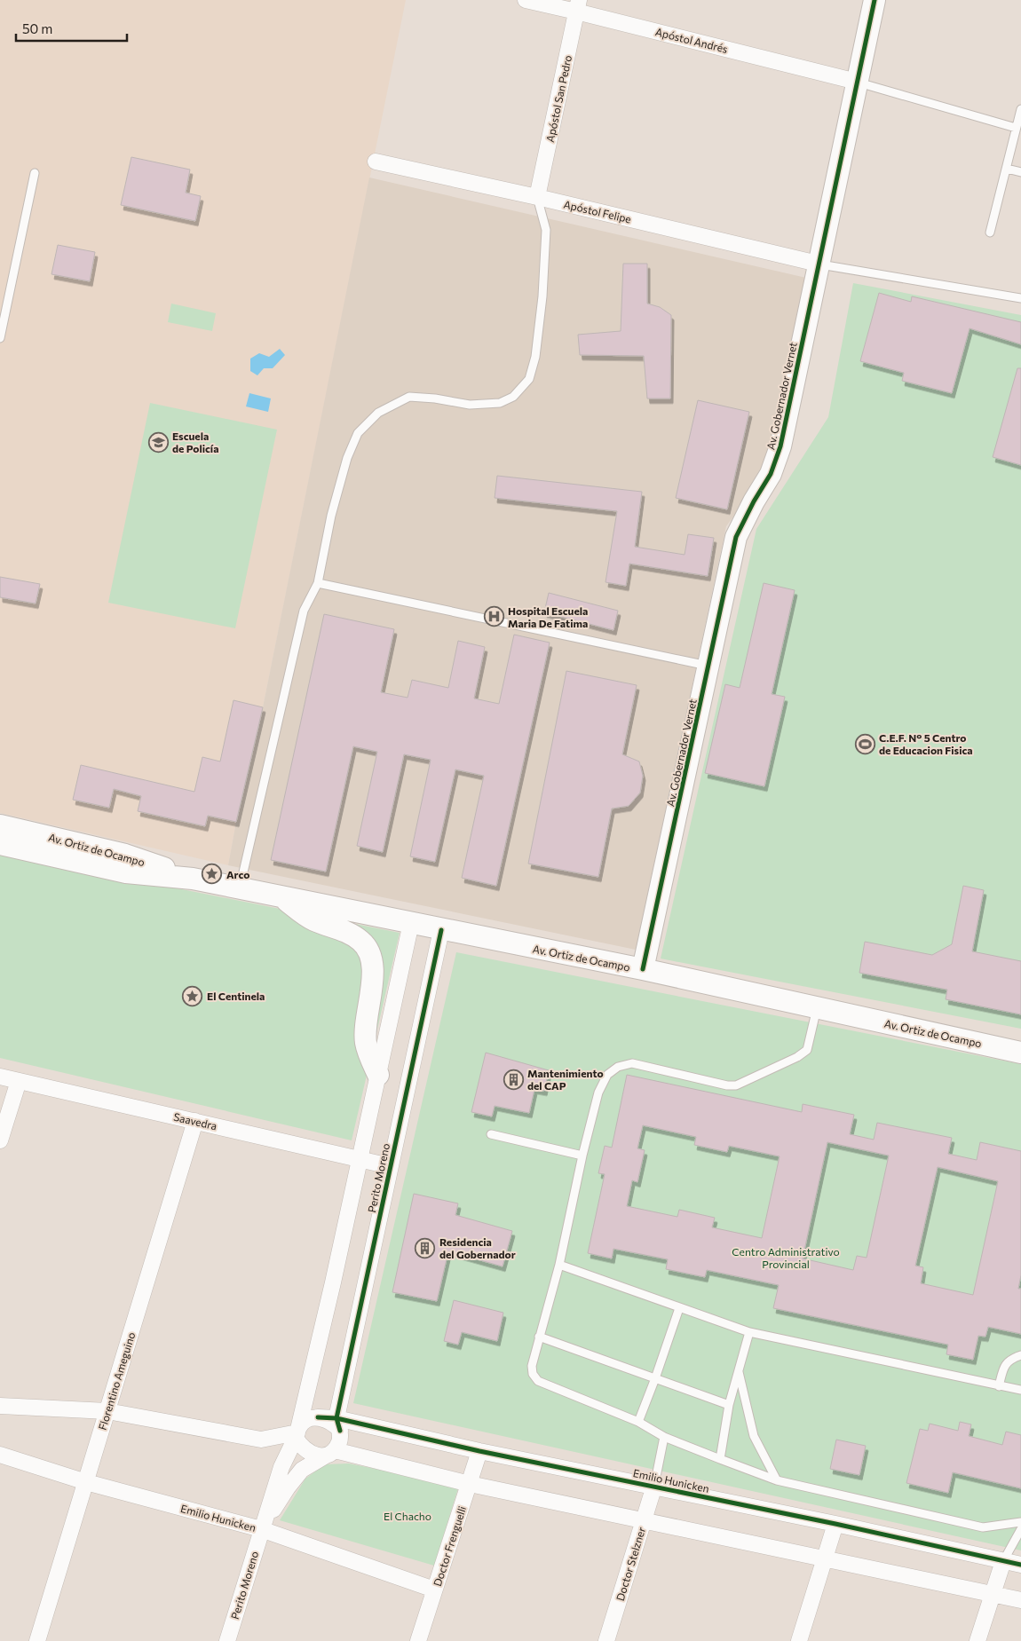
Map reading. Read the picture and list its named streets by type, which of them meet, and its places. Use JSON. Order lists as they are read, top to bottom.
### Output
{
  "streets": {
    "main road": ["Av. Gobernador Vernet", "Av. Ortiz de Ocampo"],
    "street": [
      "Apóstol Andrés",
      "Apóstol San Pedro",
      "Apóstol Felipe",
      "Saavedra",
      "Perito Moreno",
      "Florentino Ameguino",
      "Emilio Hunicken",
      "Doctor Frenguelli",
      "Doctor Stelzner"
    ]
  },
  "crossings": [
    ["Apóstol Andrés", "Apóstol San Pedro"],
    ["Apóstol Andrés", "Av. Gobernador Vernet"],
    ["Apóstol San Pedro", "Apóstol Felipe"],
    ["Apóstol Felipe", "Av. Gobernador Vernet"],
    ["Av. Gobernador Vernet", "Av. Ortiz de Ocampo"],
    ["Av. Ortiz de Ocampo", "Perito Moreno"],
    ["Saavedra", "Perito Moreno"],
    ["Saavedra", "Florentino Ameguino"],
    ["Perito Moreno", "Emilio Hunicken"],
    ["Florentino Ameguino", "Emilio Hunicken"],
    ["Emilio Hunicken", "Doctor Frenguelli"],
    ["Emilio Hunicken", "Doctor Stelzner"]
  ],
  "parks": ["Centro Administrativo Provincial", "El Chacho"],
  "places": {
    "school or university": ["Escuela de Policía"],
    "hospital": ["Hospital Escuela Maria De Fatima"],
    "sports": ["C.E.F. N° 5 Centro de Educacion Fisica"],
    "place": ["Arco", "El Centinela"],
    "building": ["Mantenimiento del CAP", "Residencia del Gobernador"]
  },
  "scale_bar": "50 m"
}
